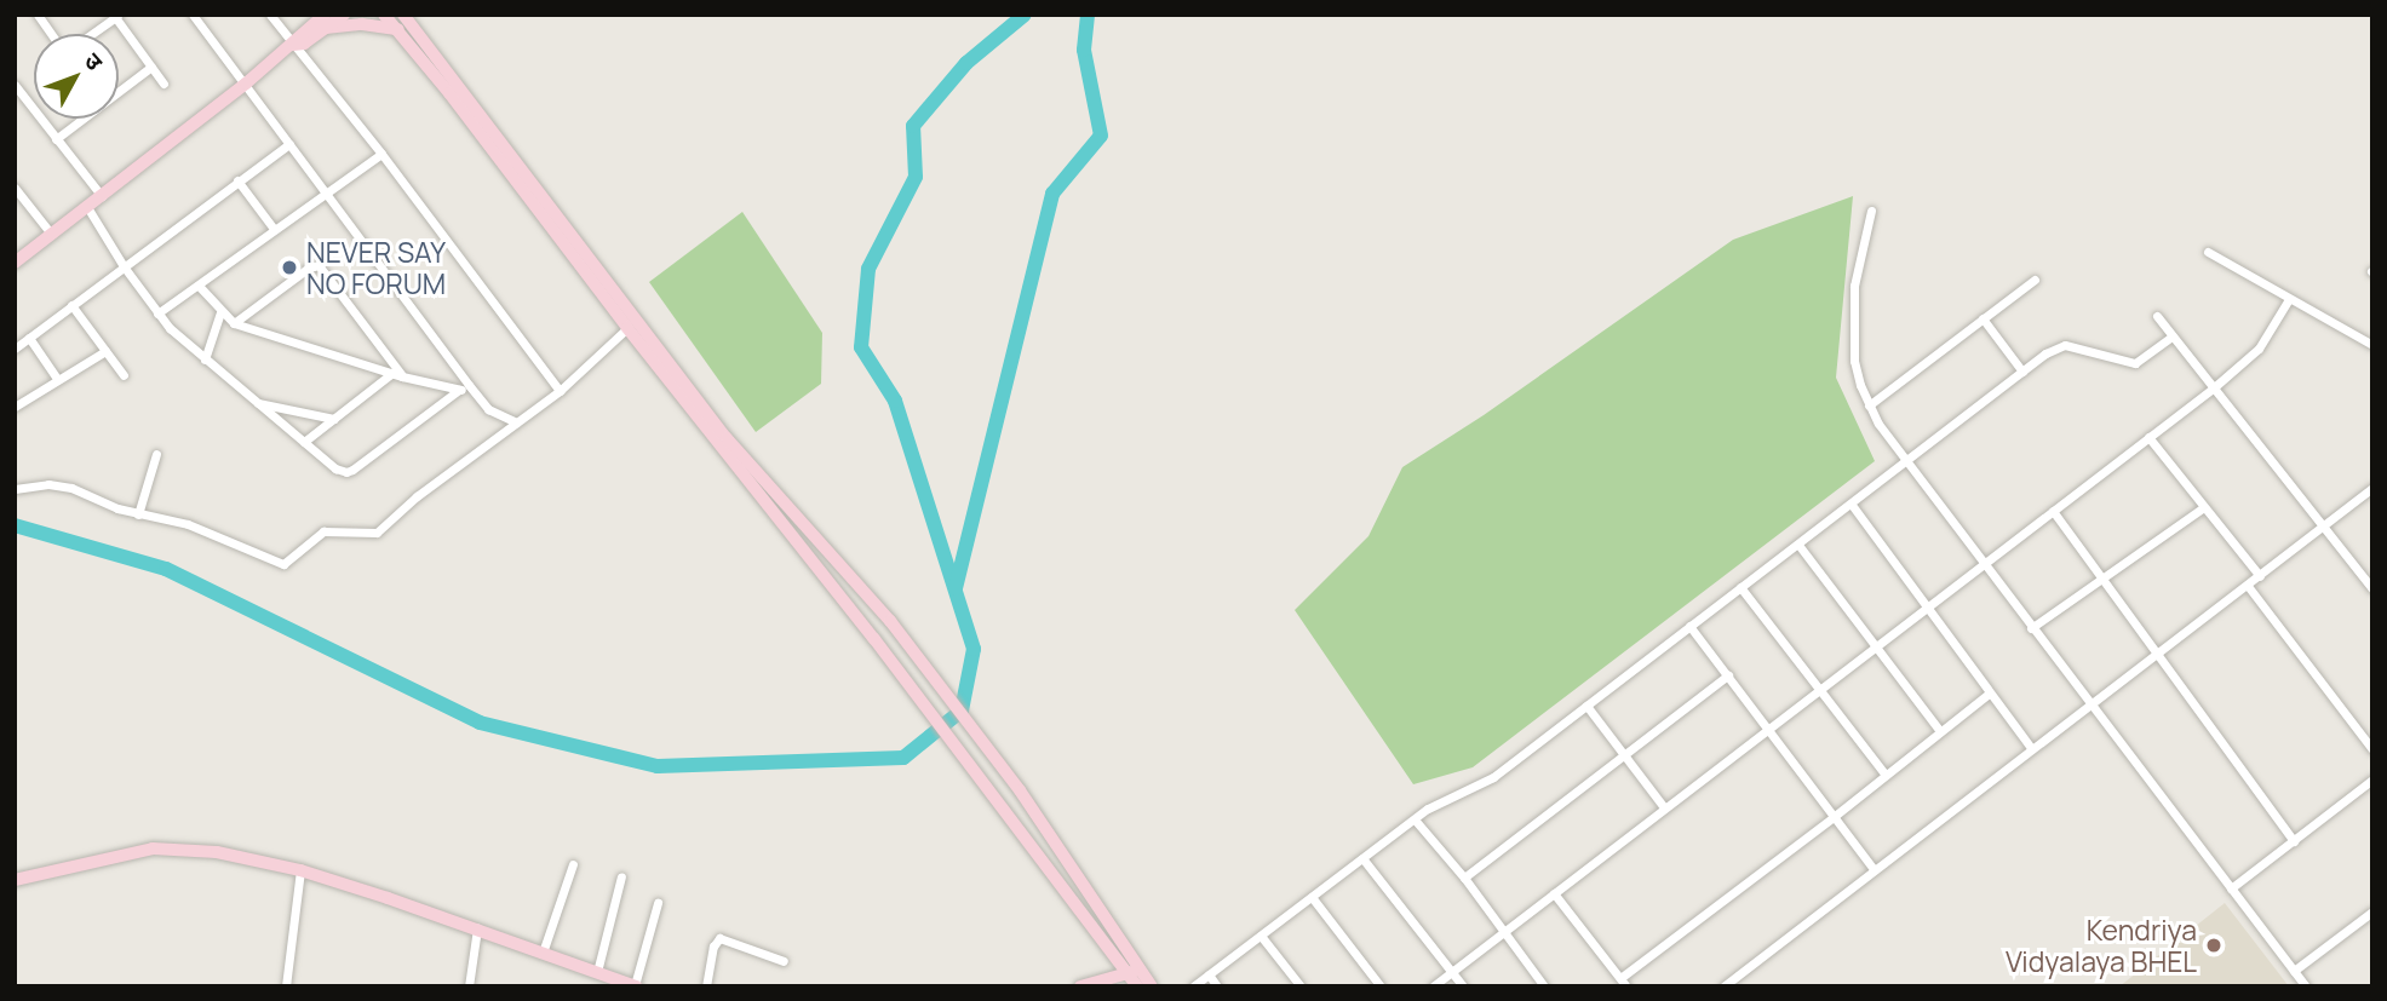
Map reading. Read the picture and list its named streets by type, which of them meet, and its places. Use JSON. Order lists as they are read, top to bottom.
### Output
{
  "places": ["NEVER SAY NO FORUM", "Kendriya Vidyalaya BHEL"],
  "north": "top right"
}
